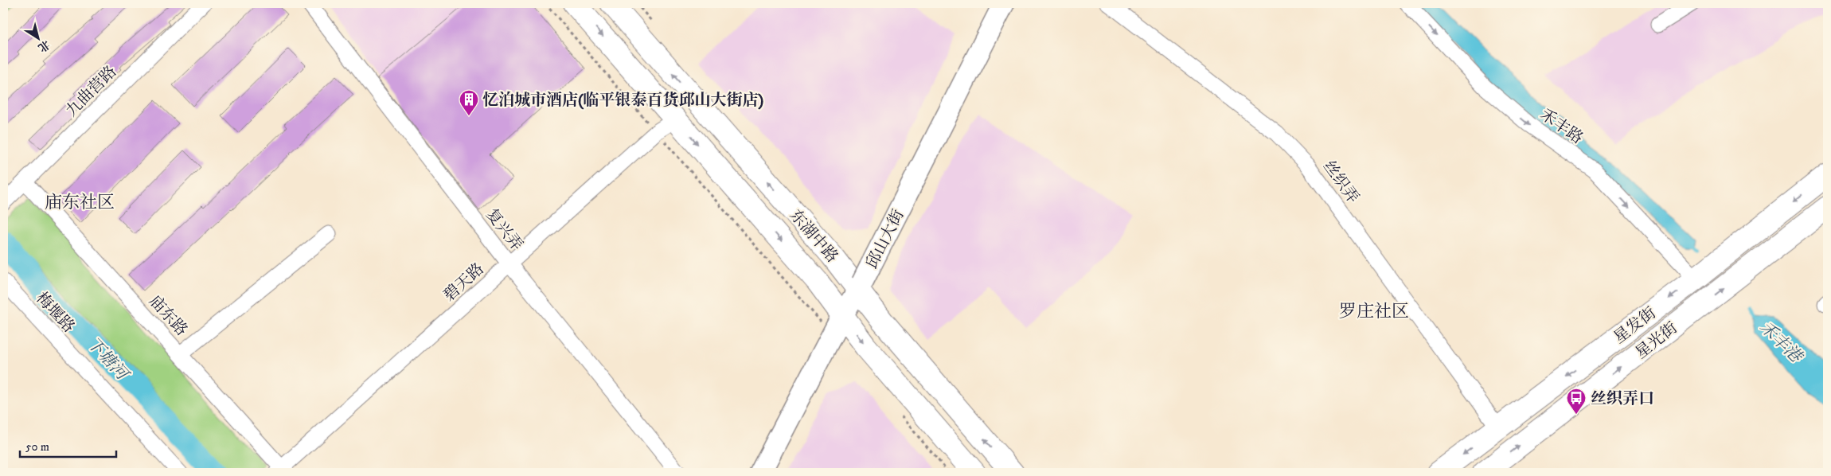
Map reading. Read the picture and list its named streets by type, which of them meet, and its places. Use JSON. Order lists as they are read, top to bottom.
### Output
{
  "streets": {
    "main road": [
      "东湖中路",
      "邱山大街",
      "星发街",
      "星光街"
    ],
    "street": [
      "九曲营路",
      "禾丰路",
      "丝织弄",
      "复兴弄",
      "碧天路",
      "梅堰路",
      "庙东路"
    ]
  },
  "crossings": [
    ["九曲营路", "庙东路"],
    ["禾丰路", "星发街"],
    ["丝织弄", "星发街"],
    ["复兴弄", "碧天路"],
    ["东湖中路", "邱山大街"],
    ["东湖中路", "碧天路"],
    ["碧天路", "庙东路"]
  ],
  "one_way": ["禾丰路", "星发街", "星光街"],
  "districts": ["庙东社区", "罗庄社区"],
  "water": ["禾丰港", "下塘河"],
  "places": {
    "building": ["忆泊城市酒店(临平银泰百货邱山大街店)"],
    "bus stop": ["丝织弄口"]
  },
  "scale_bar": "50 m",
  "north": "bottom right"
}
